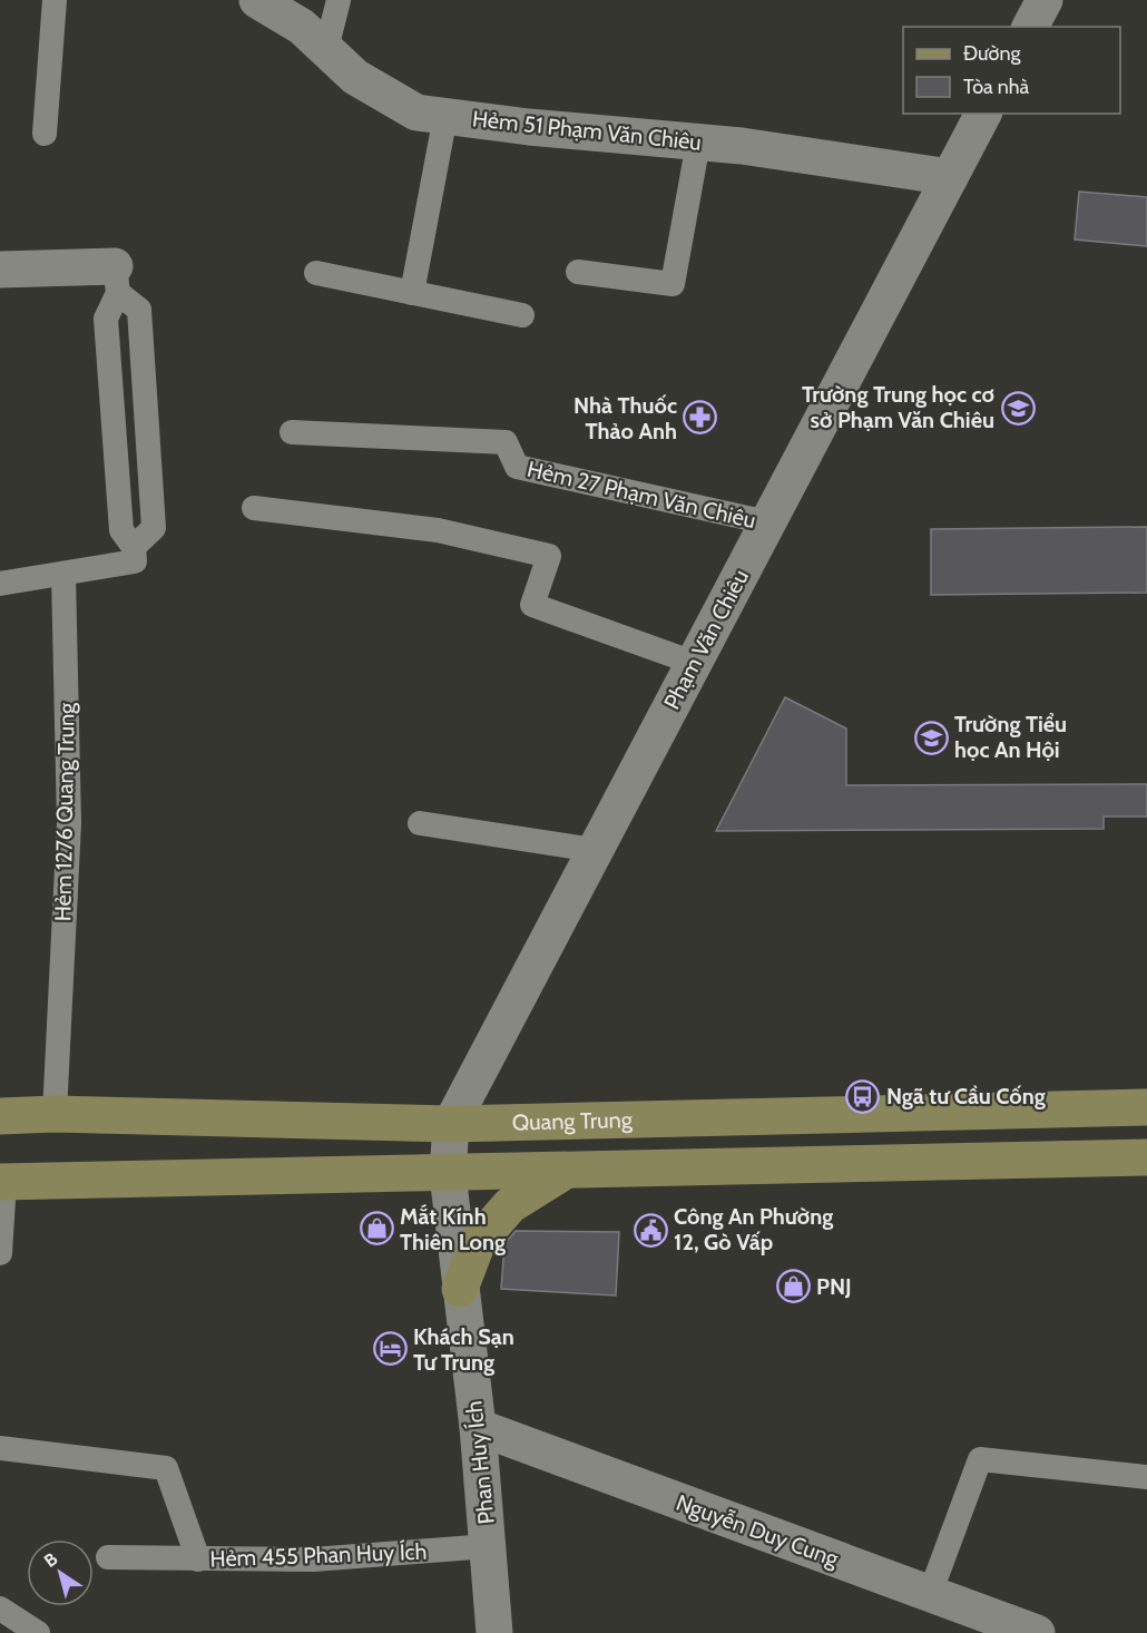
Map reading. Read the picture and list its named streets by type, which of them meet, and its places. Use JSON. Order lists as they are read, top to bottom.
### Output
{
  "streets": {
    "main road": [
      "Hẻm 51 Phạm Văn Chiêu",
      "Phạm Văn Chiêu",
      "Quang Trung",
      "Phan Huy Ích",
      "Nguyễn Duy Cung"
    ],
    "lane": ["Hẻm 27 Phạm Văn Chiêu", "Hẻm 1276 Quang Trung", "Hẻm 455 Phan Huy Ích"]
  },
  "crossings": [
    ["Hẻm 51 Phạm Văn Chiêu", "Phạm Văn Chiêu"],
    ["Hẻm 27 Phạm Văn Chiêu", "Phạm Văn Chiêu"],
    ["Phạm Văn Chiêu", "Quang Trung"],
    ["Phạm Văn Chiêu", "Phan Huy Ích"],
    ["Hẻm 1276 Quang Trung", "Quang Trung"],
    ["Phan Huy Ích", "Nguyễn Duy Cung"],
    ["Phan Huy Ích", "Hẻm 455 Phan Huy Ích"]
  ],
  "places": {
    "school or university": ["Trường Trung học cơ sở Phạm Văn Chiêu", "Trường Tiểu học An Hội"],
    "pharmacy": ["Nhà Thuốc Thảo Anh"],
    "bus stop": ["Ngã tư Cầu Cống"],
    "shop": ["Mắt Kính Thiên Long", "PNJ"],
    "public building": ["Công An Phường 12, Gò Vấp"],
    "hotel": ["Khách Sạn Tư Trung"]
  },
  "legend": ["Đường", "Tòa nhà"],
  "north": "top left"
}
